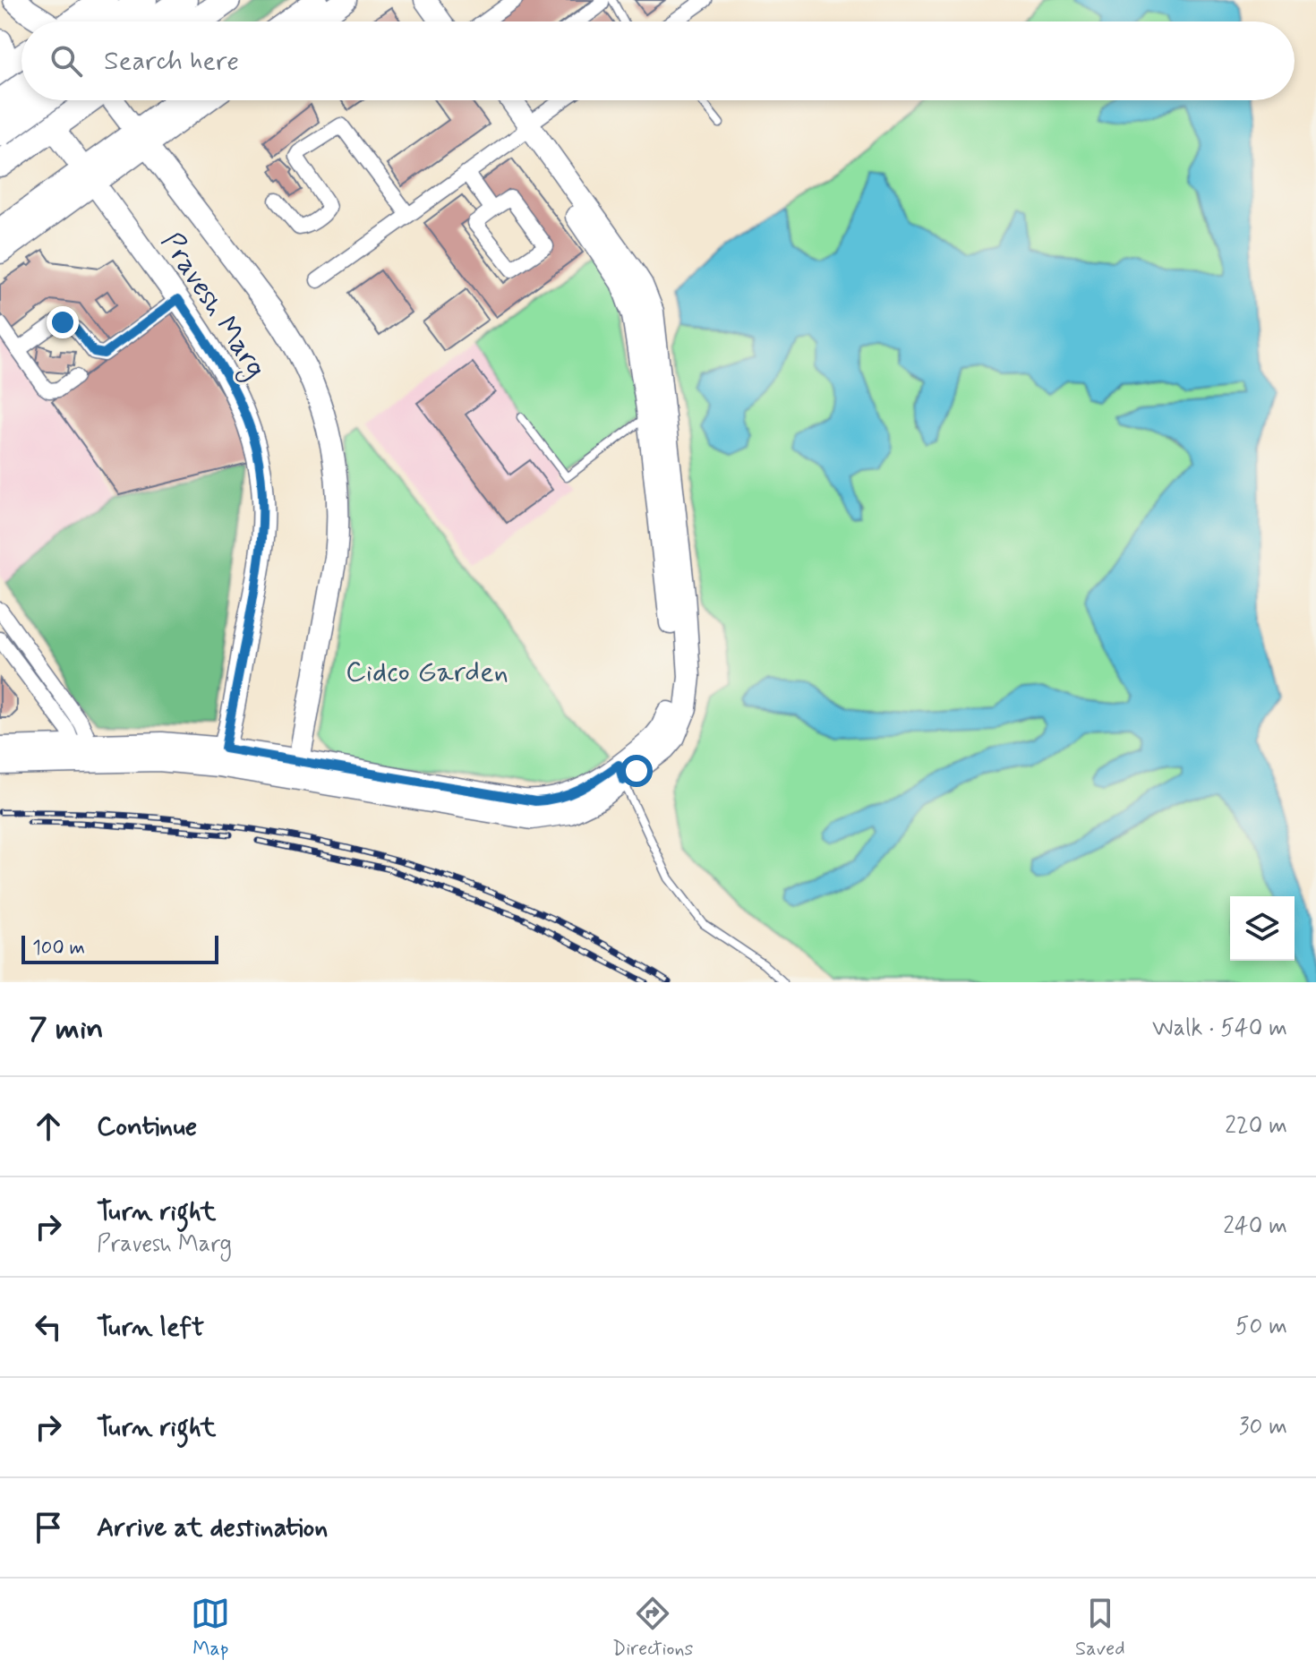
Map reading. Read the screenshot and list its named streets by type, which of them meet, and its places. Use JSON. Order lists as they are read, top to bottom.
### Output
{
  "streets": {
    "main road": ["Pravesh Marg"]
  },
  "parks": ["Cidco Garden"],
  "scale_bar": "100 m",
  "page": {
    "search": "Search here",
    "scale": "100 m",
    "heading": ["7 min", "Walk · 540 m"],
    "list": [
      ["Continue", "220 m"],
      ["Turn right", "Pravesh Marg", "240 m"],
      ["Turn left", "50 m"],
      ["Turn right", "30 m"],
      "Arrive at destination"
    ],
    "nav": ["Map", "Directions", "Saved"]
  }
}
